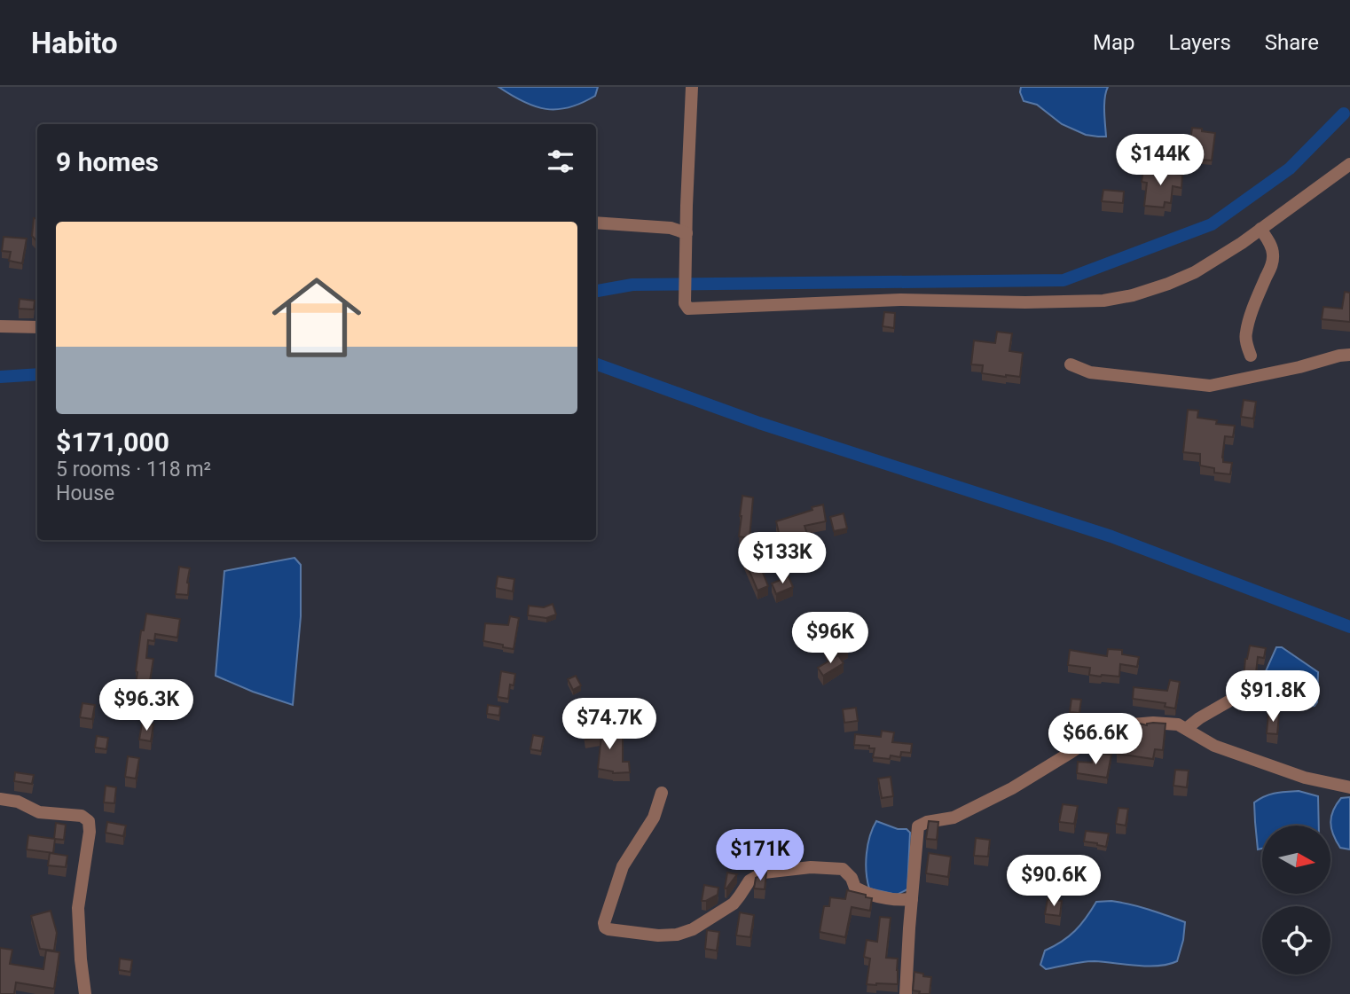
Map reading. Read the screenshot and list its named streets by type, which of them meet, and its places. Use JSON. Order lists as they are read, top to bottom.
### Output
{
  "north": "right",
  "page": {
    "header": "Habito",
    "nav": ["Map", "Layers", "Share"],
    "heading": "9 homes",
    "price": [
      "$144K",
      "$133K",
      "$96K",
      "$91.8K",
      "$96.3K",
      "$74.7K",
      "$66.6K",
      "$171K",
      "$90.6K"
    ],
    "list": [
      {
        "name": "$171,000",
        "note": "5 rooms · 118 m² · House"
      }
    ]
  }
}
